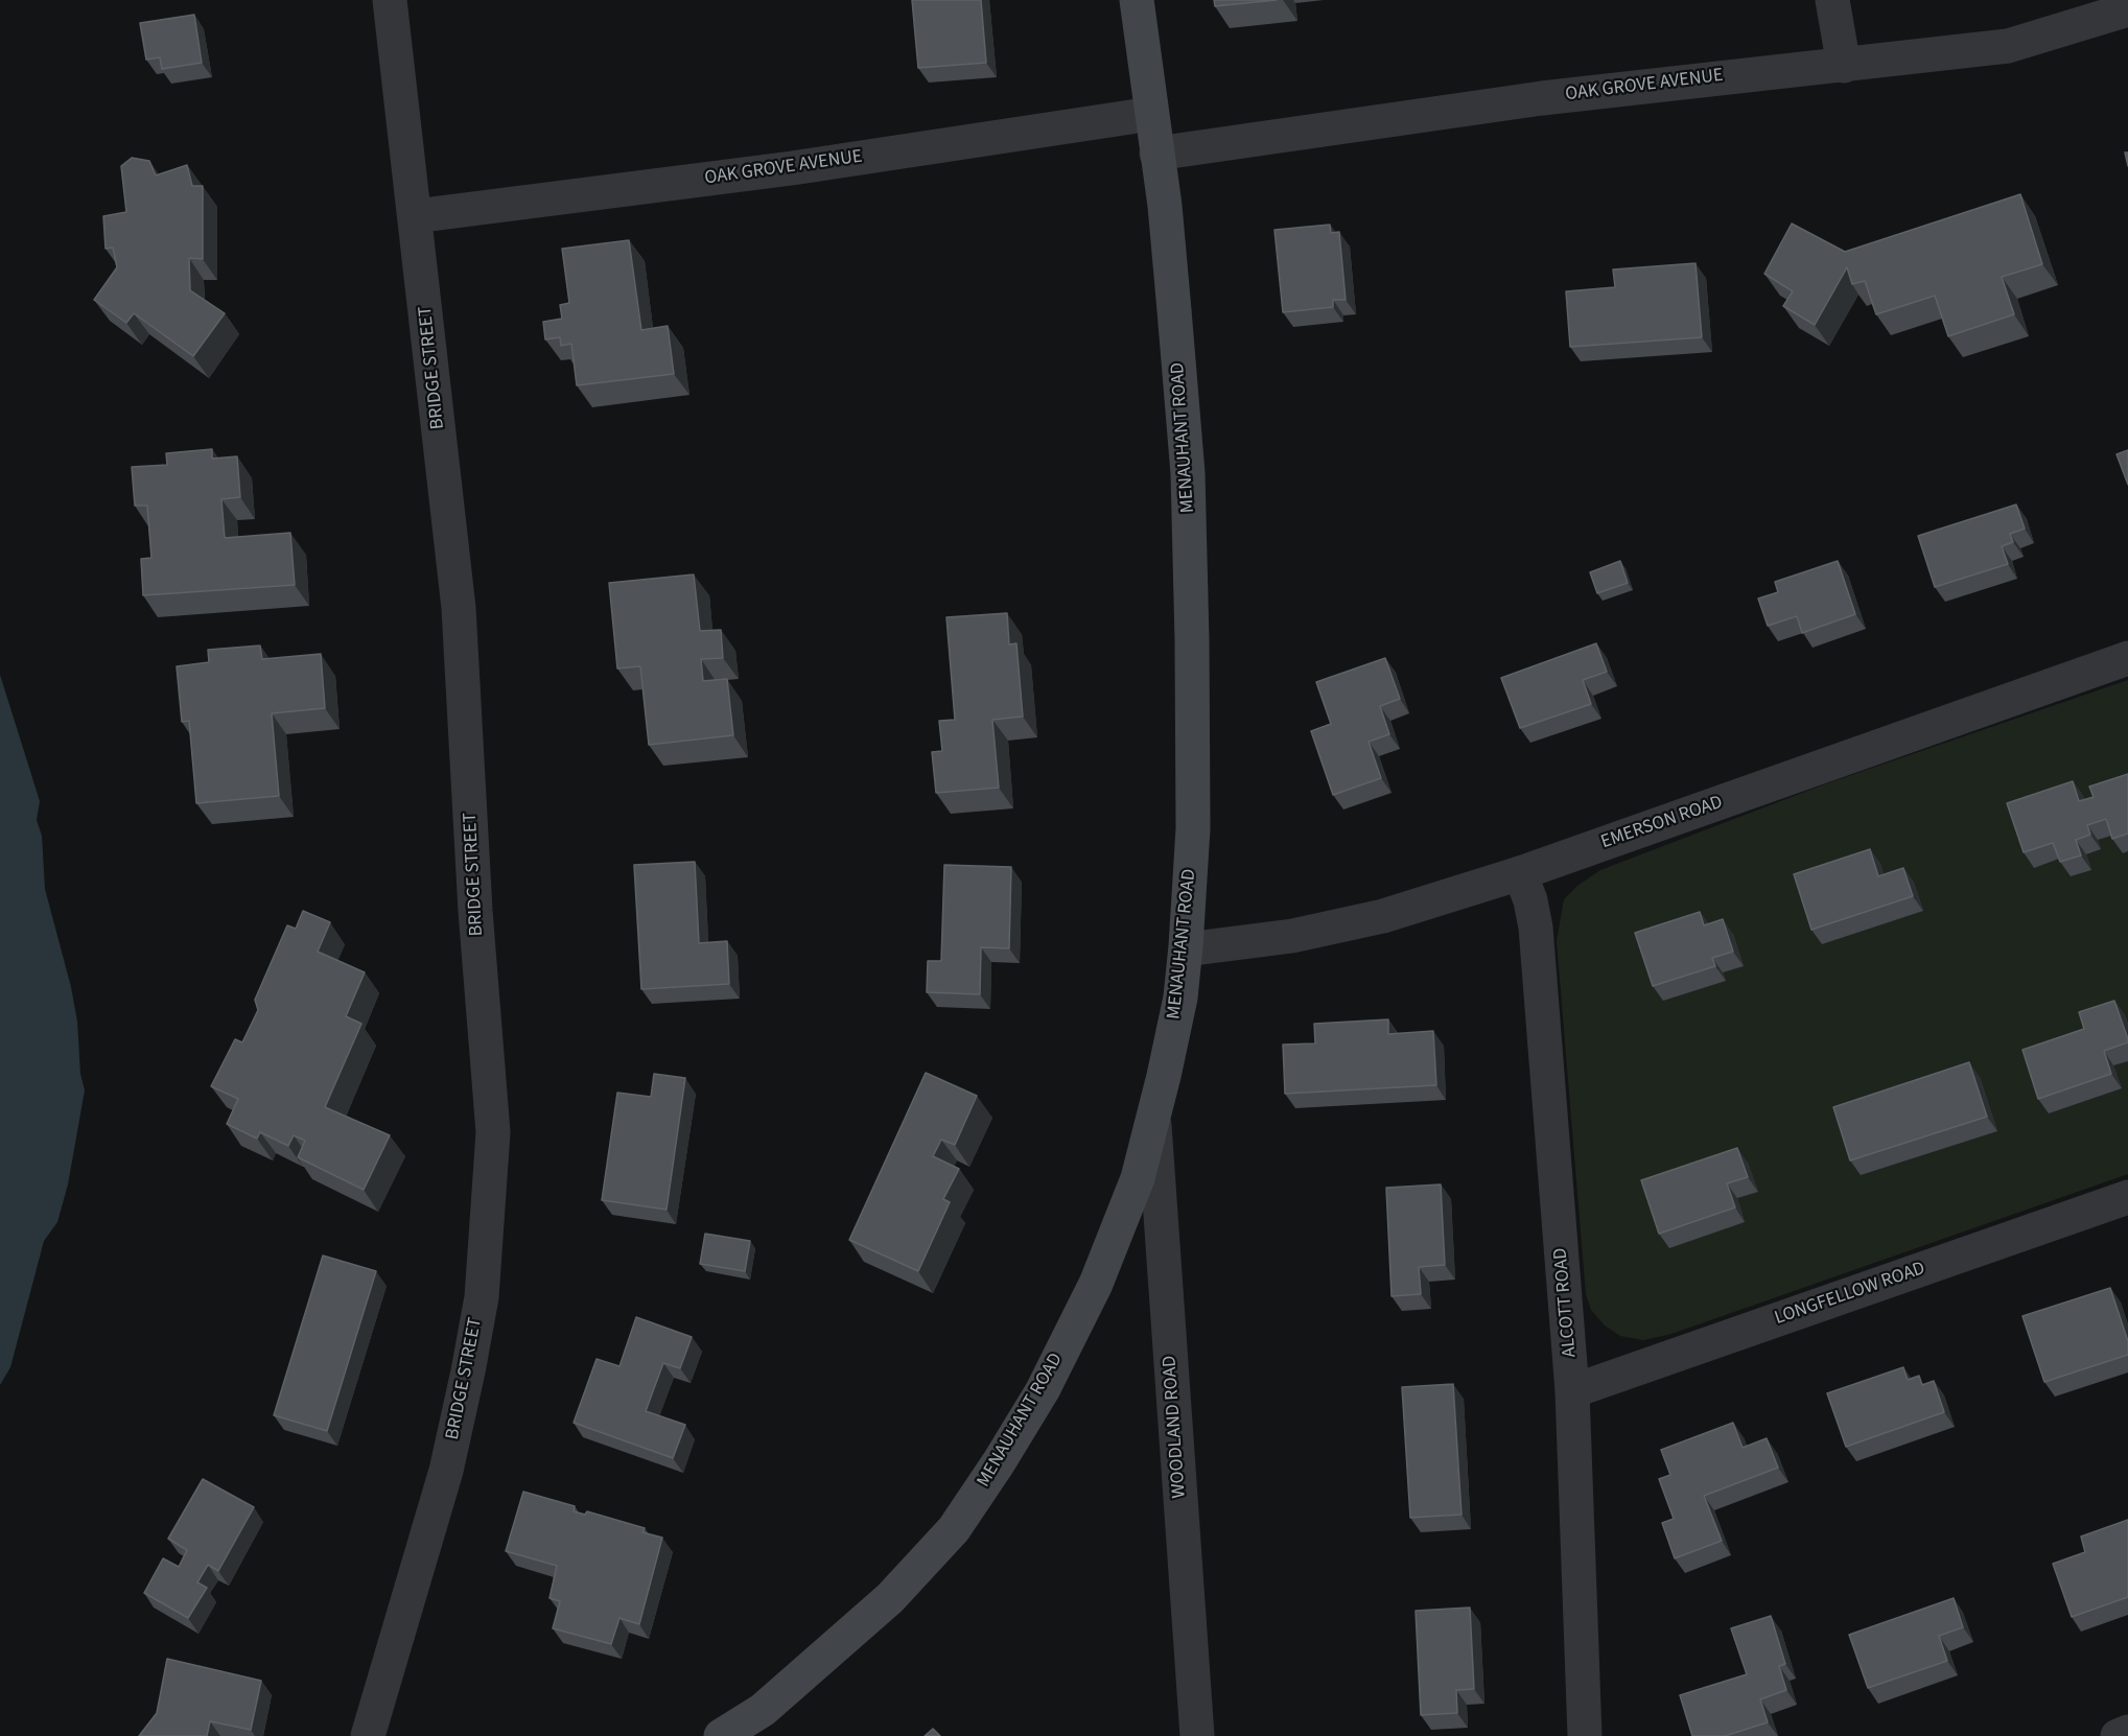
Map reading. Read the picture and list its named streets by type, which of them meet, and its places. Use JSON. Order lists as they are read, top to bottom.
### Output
{
  "streets": {
    "main road": ["MENAUHANT ROAD"],
    "street": [
      "OAK GROVE AVENUE",
      "BRIDGE STREET",
      "EMERSON ROAD",
      "LONGFELLOW ROAD",
      "ALCOTT ROAD",
      "WOODLAND ROAD"
    ]
  },
  "crossings": [
    ["OAK GROVE AVENUE", "BRIDGE STREET"],
    ["OAK GROVE AVENUE", "MENAUHANT ROAD"],
    ["MENAUHANT ROAD", "EMERSON ROAD"],
    ["MENAUHANT ROAD", "WOODLAND ROAD"],
    ["EMERSON ROAD", "ALCOTT ROAD"],
    ["LONGFELLOW ROAD", "ALCOTT ROAD"]
  ]
}
